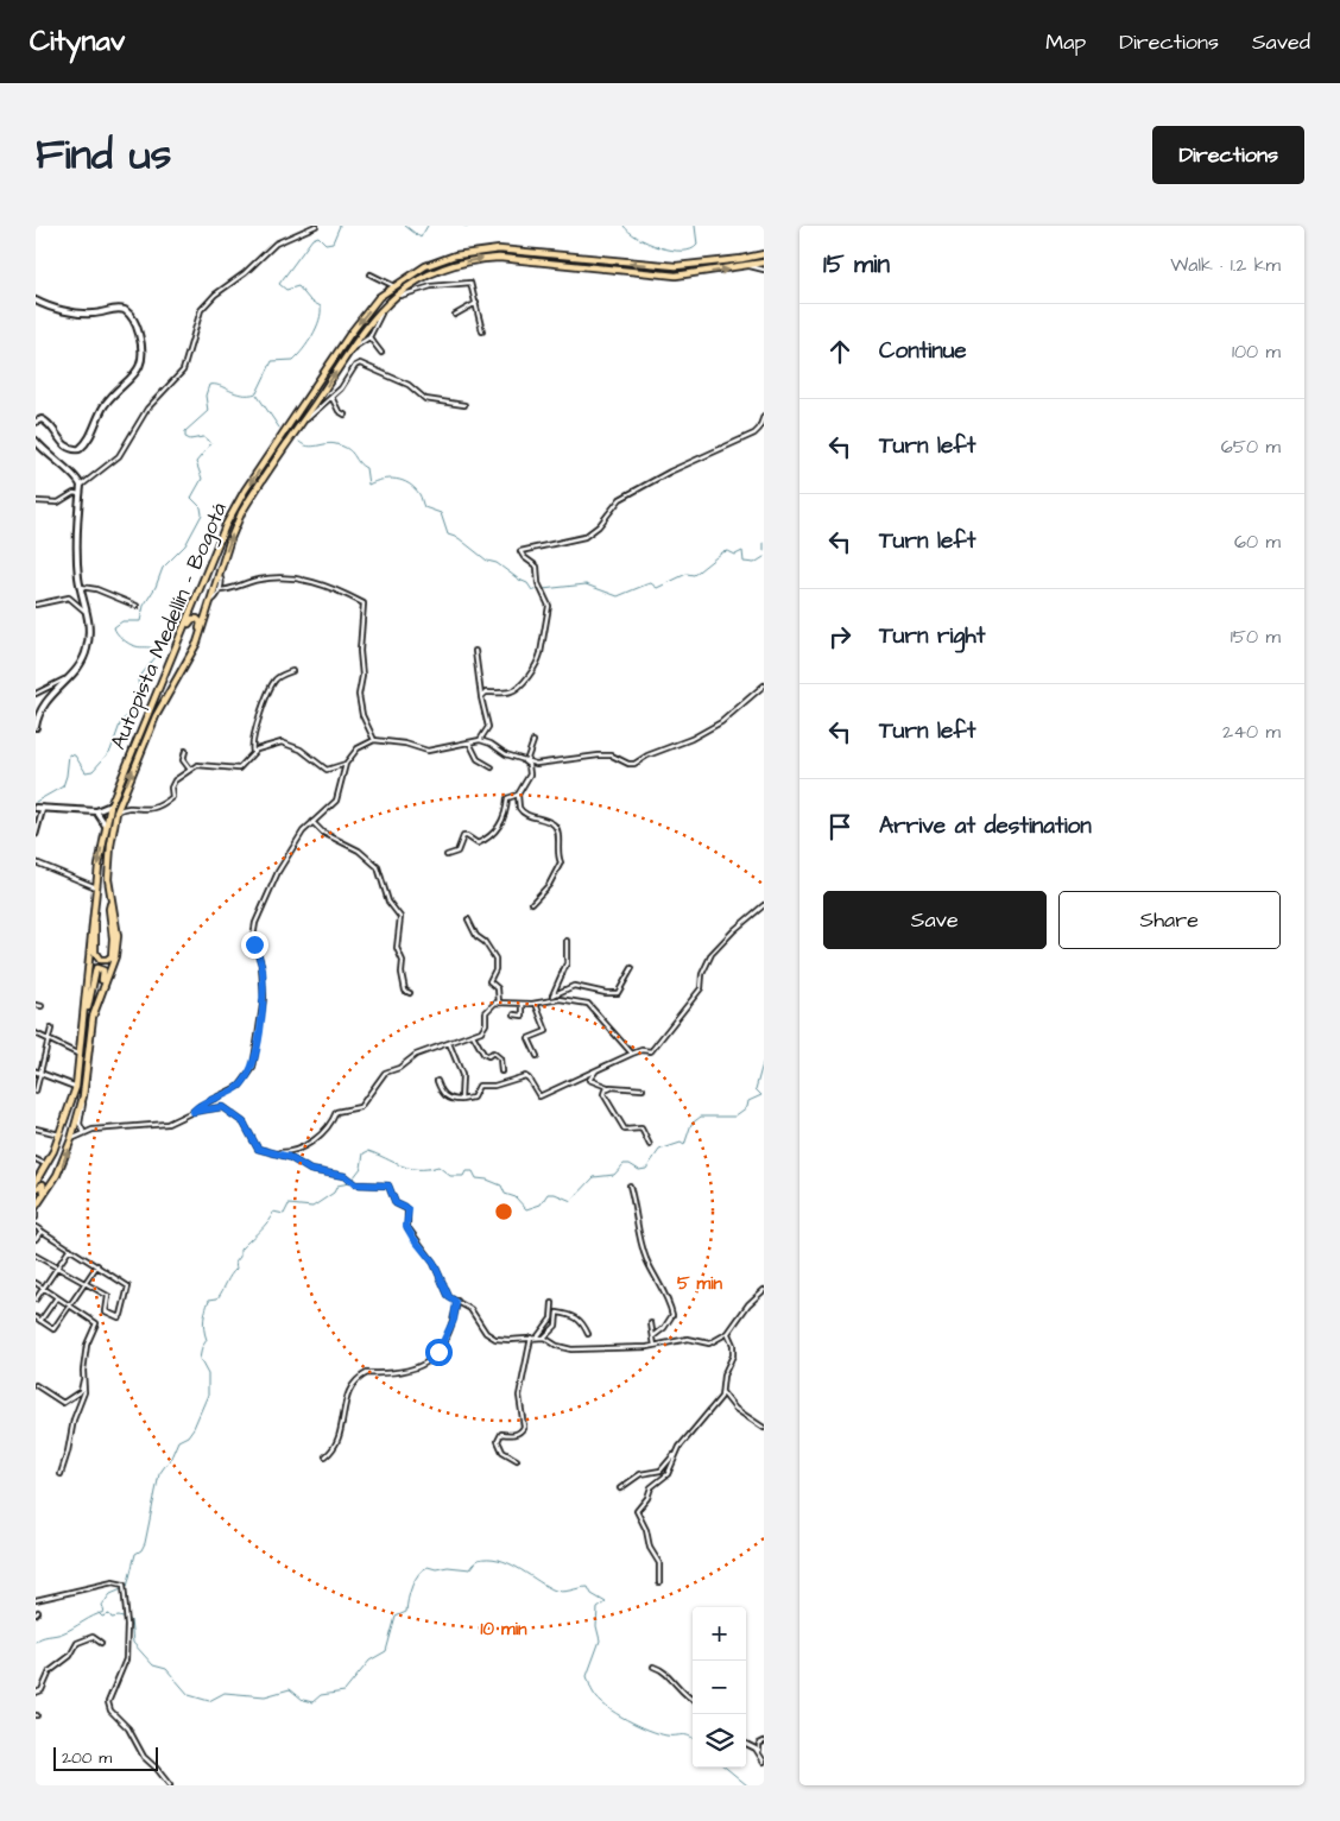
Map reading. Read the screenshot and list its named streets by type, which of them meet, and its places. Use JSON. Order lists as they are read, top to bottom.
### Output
{
  "streets": {
    "highway": ["Autopista Medellín - Bogotá"]
  },
  "scale_bar": "200 m",
  "page": {
    "header": "Citynav",
    "nav": ["Map", "Directions", "Saved"],
    "title": "Find us",
    "buttons": [
      "Directions",
      ["Save", "Share"]
    ],
    "heading": ["15 min", "Walk · 1.2 km"],
    "list": [
      ["Continue", "100 m"],
      ["Turn left", "650 m"],
      ["Turn left", "60 m"],
      ["Turn right", "150 m"],
      ["Turn left", "240 m"],
      "Arrive at destination"
    ],
    "map_buttons": ["+", "−"],
    "scale": "200 m"
  },
  "rings": ["5 min", "10 min"]
}
